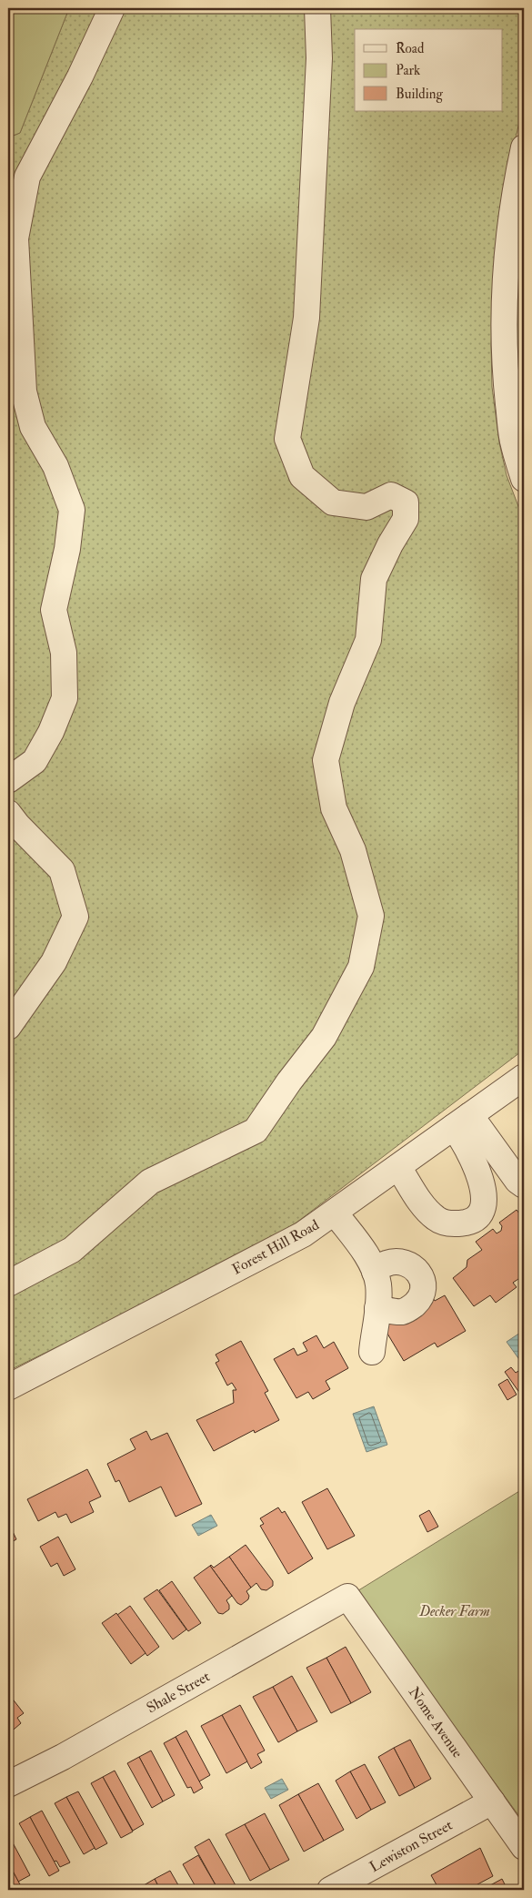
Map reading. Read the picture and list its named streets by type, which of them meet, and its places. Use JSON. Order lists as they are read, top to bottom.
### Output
{
  "streets": {
    "street": [
      "Forest Hill Road",
      "Shale Street",
      "Nome Avenue",
      "Lewiston Street"
    ]
  },
  "crossings": [
    ["Shale Street", "Nome Avenue"],
    ["Nome Avenue", "Lewiston Street"]
  ],
  "parks": ["Decker Farm"],
  "legend": ["Road", "Park", "Building"]
}
